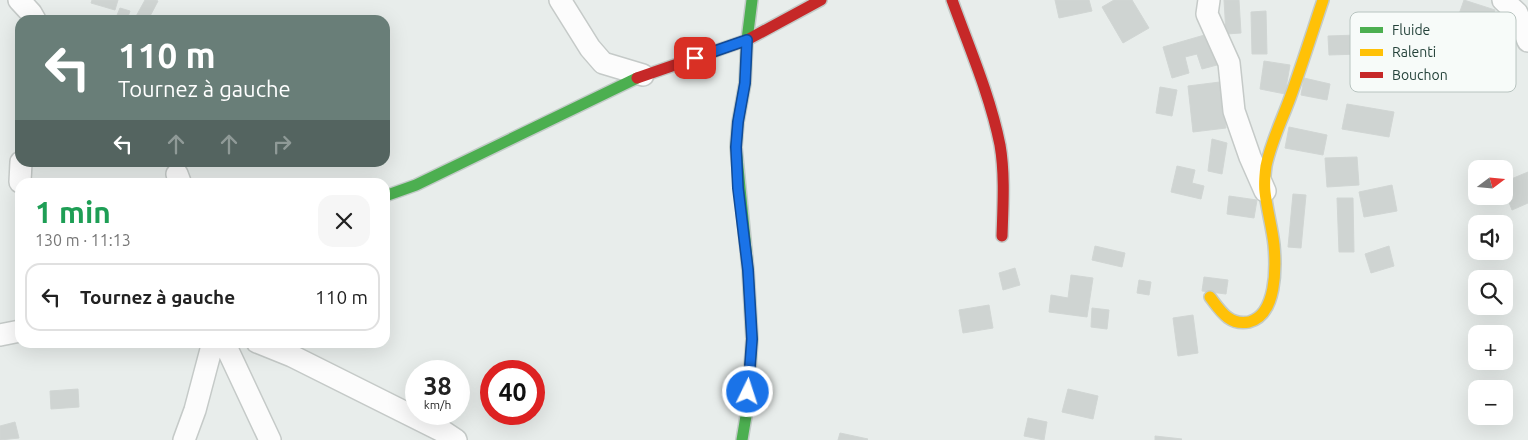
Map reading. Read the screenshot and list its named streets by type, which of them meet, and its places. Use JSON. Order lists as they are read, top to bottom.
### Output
{
  "legend": ["Fluide", "Ralenti", "Bouchon"],
  "north": "right",
  "page": {
    "turn": ["110 m", "Tournez à gauche"],
    "map_buttons": ["+", "−"],
    "heading": ["1 min", "130 m · 11:13"],
    "list": [
      {
        "name": "Tournez à gauche",
        "value": "110 m"
      }
    ],
    "speed": "38 km/h",
    "limit": "40"
  }
}
